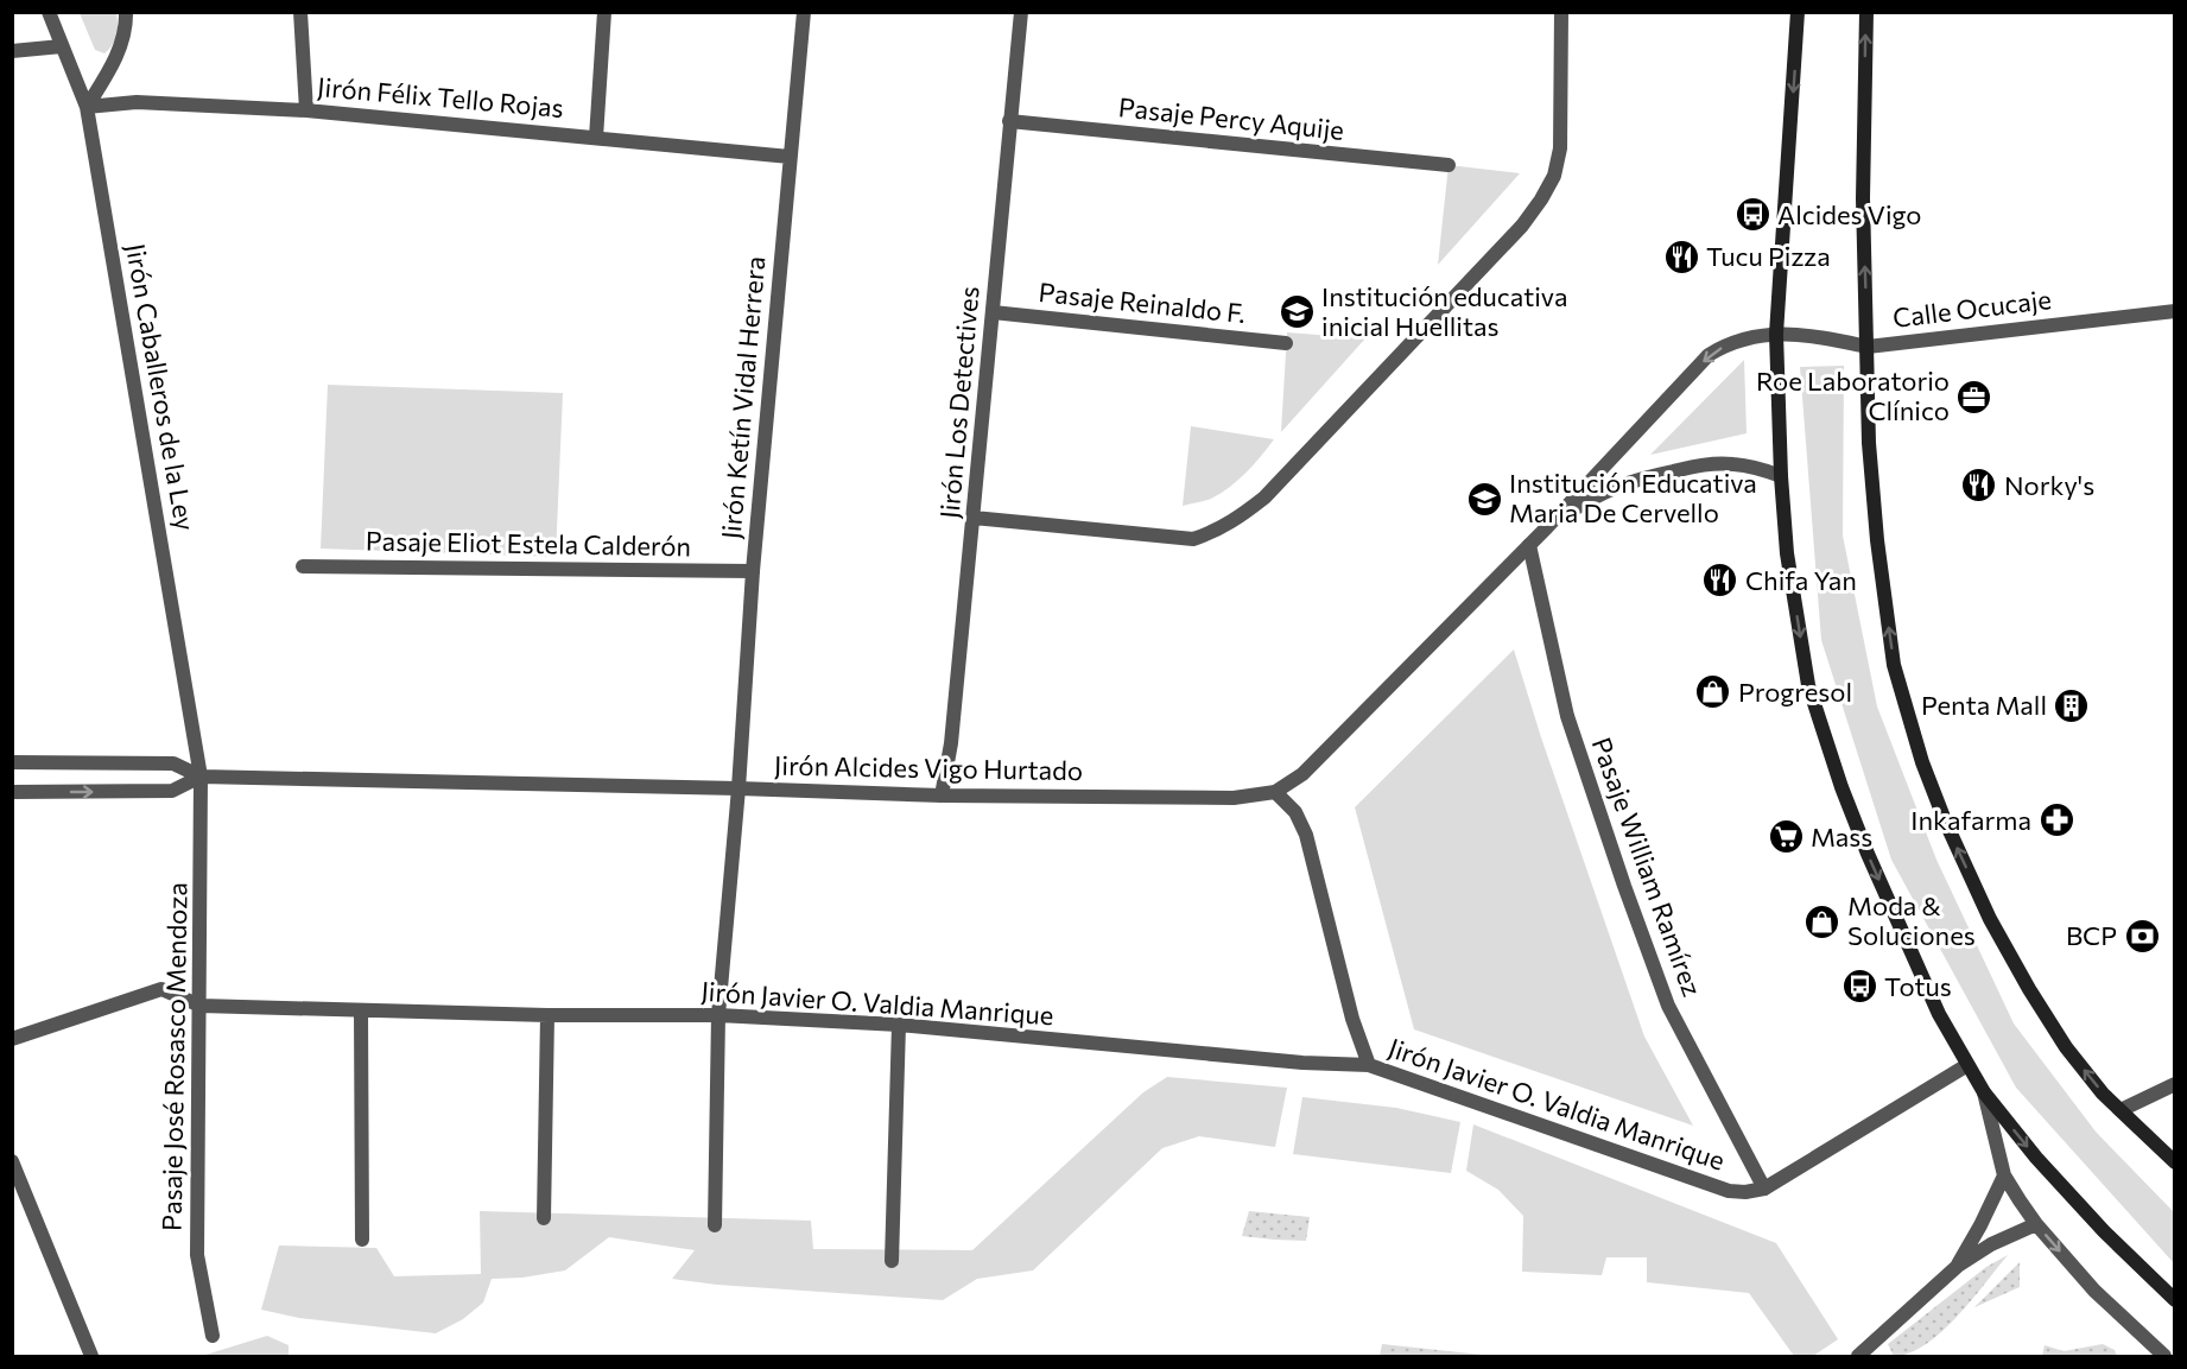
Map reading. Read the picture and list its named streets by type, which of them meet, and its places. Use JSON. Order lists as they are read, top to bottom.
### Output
{
  "streets": {
    "street": [
      "Jirón Félix Tello Rojas",
      "Pasaje Percy Aquije",
      "Pasaje Reinaldo F.",
      "Calle Ocucaje",
      "Jirón Caballeros de la Ley",
      "Jirón Ketín Vidal Herrera",
      "Jirón Los Detectives",
      "Pasaje Eliot Estela Calderón",
      "Jirón Alcides Vigo Hurtado",
      "Pasaje William Ramírez",
      "Jirón Javier O. Valdia Manrique",
      "Pasaje José Rosasco Mendoza"
    ]
  },
  "crossings": [
    ["Jirón Félix Tello Rojas", "Jirón Caballeros de la Ley"],
    ["Jirón Félix Tello Rojas", "Jirón Ketín Vidal Herrera"],
    ["Pasaje Percy Aquije", "Jirón Los Detectives"],
    ["Pasaje Reinaldo F.", "Jirón Los Detectives"],
    ["Calle Ocucaje", "Jirón Alcides Vigo Hurtado"],
    ["Jirón Caballeros de la Ley", "Jirón Alcides Vigo Hurtado"],
    ["Jirón Caballeros de la Ley", "Pasaje José Rosasco Mendoza"],
    ["Jirón Ketín Vidal Herrera", "Pasaje Eliot Estela Calderón"],
    ["Jirón Ketín Vidal Herrera", "Jirón Alcides Vigo Hurtado"],
    ["Jirón Ketín Vidal Herrera", "Jirón Javier O. Valdia Manrique"],
    ["Jirón Los Detectives", "Jirón Alcides Vigo Hurtado"],
    ["Jirón Alcides Vigo Hurtado", "Pasaje William Ramírez"],
    ["Jirón Alcides Vigo Hurtado", "Pasaje José Rosasco Mendoza"],
    ["Pasaje William Ramírez", "Jirón Javier O. Valdia Manrique"],
    ["Jirón Javier O. Valdia Manrique", "Pasaje José Rosasco Mendoza"]
  ],
  "places": {
    "bus stop": ["Alcides Vigo", "Totus"],
    "restaurant": ["Tucu Pizza", "Norky's", "Chifa Yan"],
    "school or university": ["Institución educativa inicial Huellitas", "Institución Educativa Maria De Cervello"],
    "office": ["Roe Laboratorio Clínico"],
    "shop": ["Progresol", "Moda & Soluciones"],
    "building": ["Penta Mall"],
    "pharmacy": ["Inkafarma"],
    "supermarket": ["Mass"],
    "bank": ["BCP"]
  }
}
